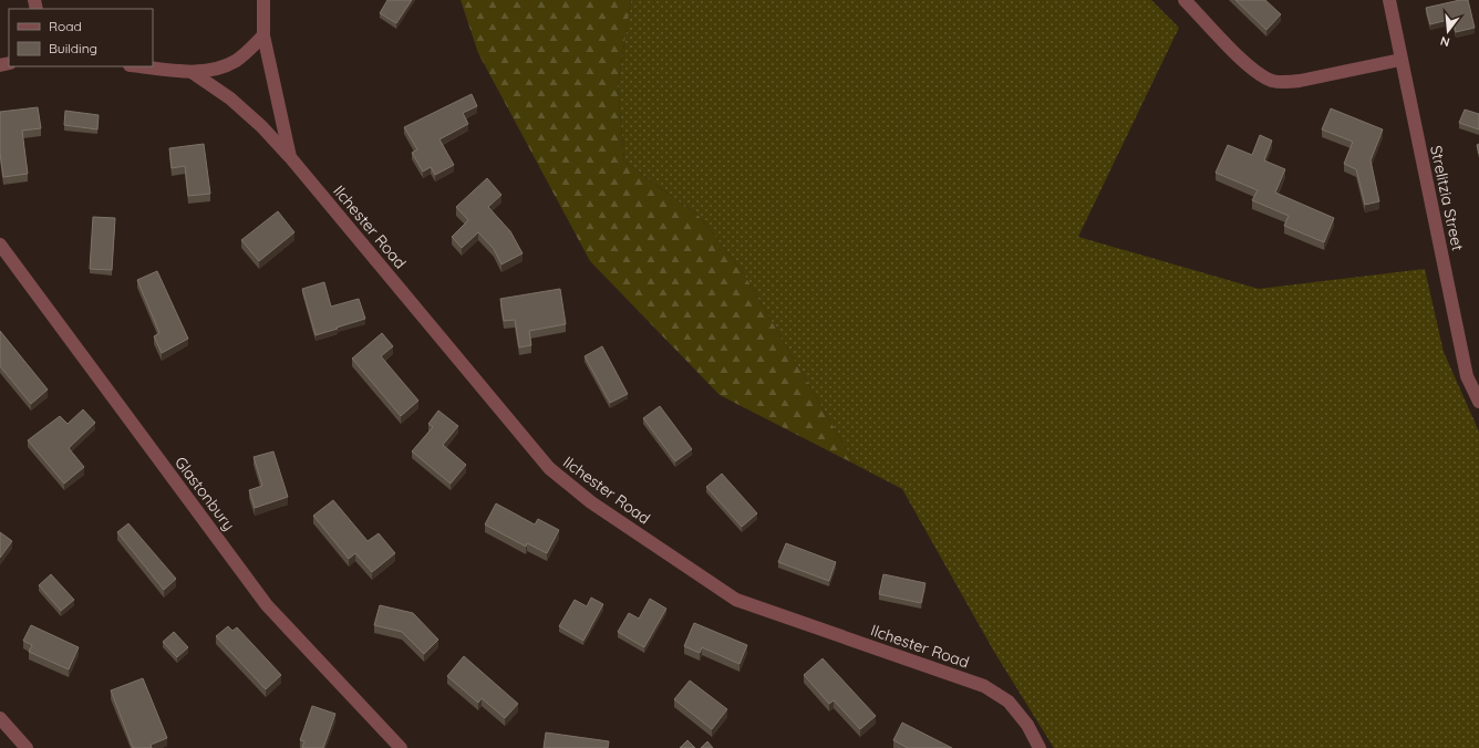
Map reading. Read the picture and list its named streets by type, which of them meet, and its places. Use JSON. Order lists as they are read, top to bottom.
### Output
{
  "streets": {
    "street": ["Strelitzia Street", "Ilchester Road", "Glastonbury"]
  },
  "legend": ["Road", "Building"],
  "north": "bottom"
}
